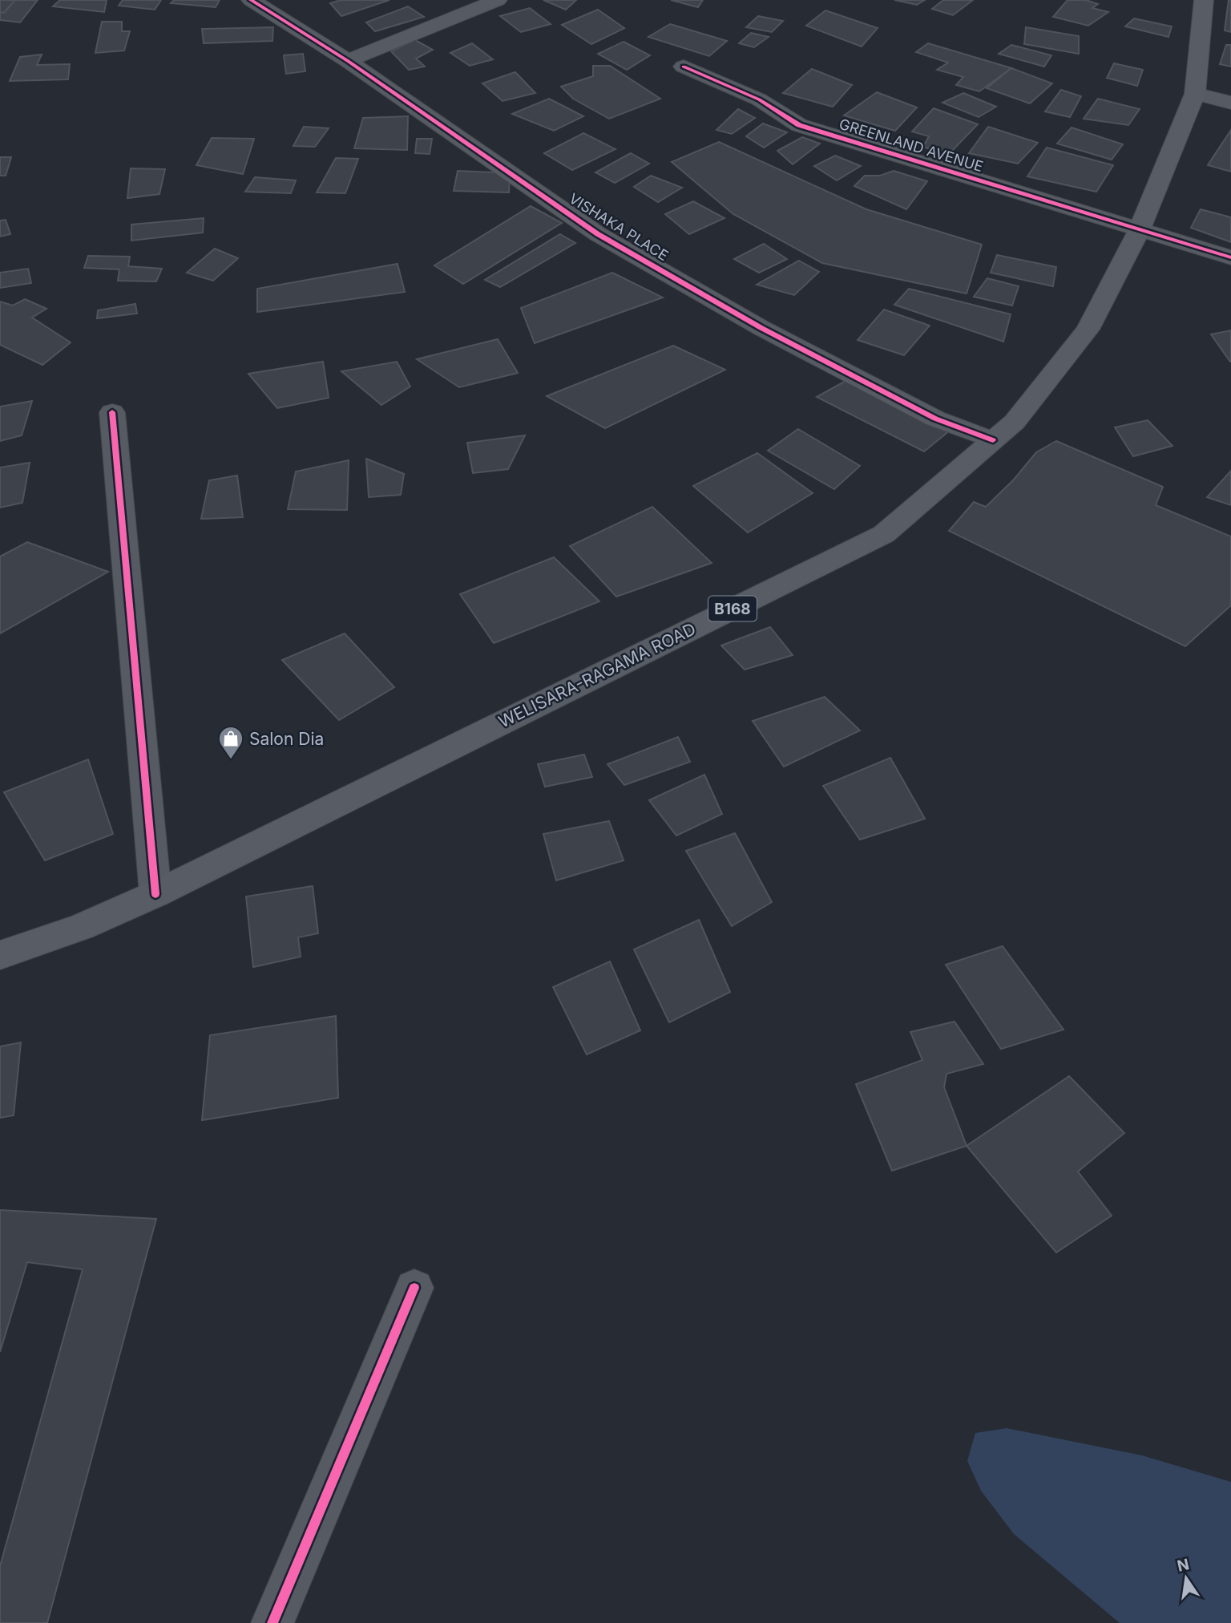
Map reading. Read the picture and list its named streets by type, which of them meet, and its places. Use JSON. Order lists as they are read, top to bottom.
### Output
{
  "streets": {
    "main road": ["B168", "WELISARA-RAGAMA ROAD"],
    "street": ["GREENLAND AVENUE", "VISHAKA PLACE"]
  },
  "crossings": [
    ["GREENLAND AVENUE", "WELISARA-RAGAMA ROAD"],
    ["VISHAKA PLACE", "WELISARA-RAGAMA ROAD"]
  ],
  "places": {
    "shop": ["Salon Dia"]
  },
  "north": "top"
}
